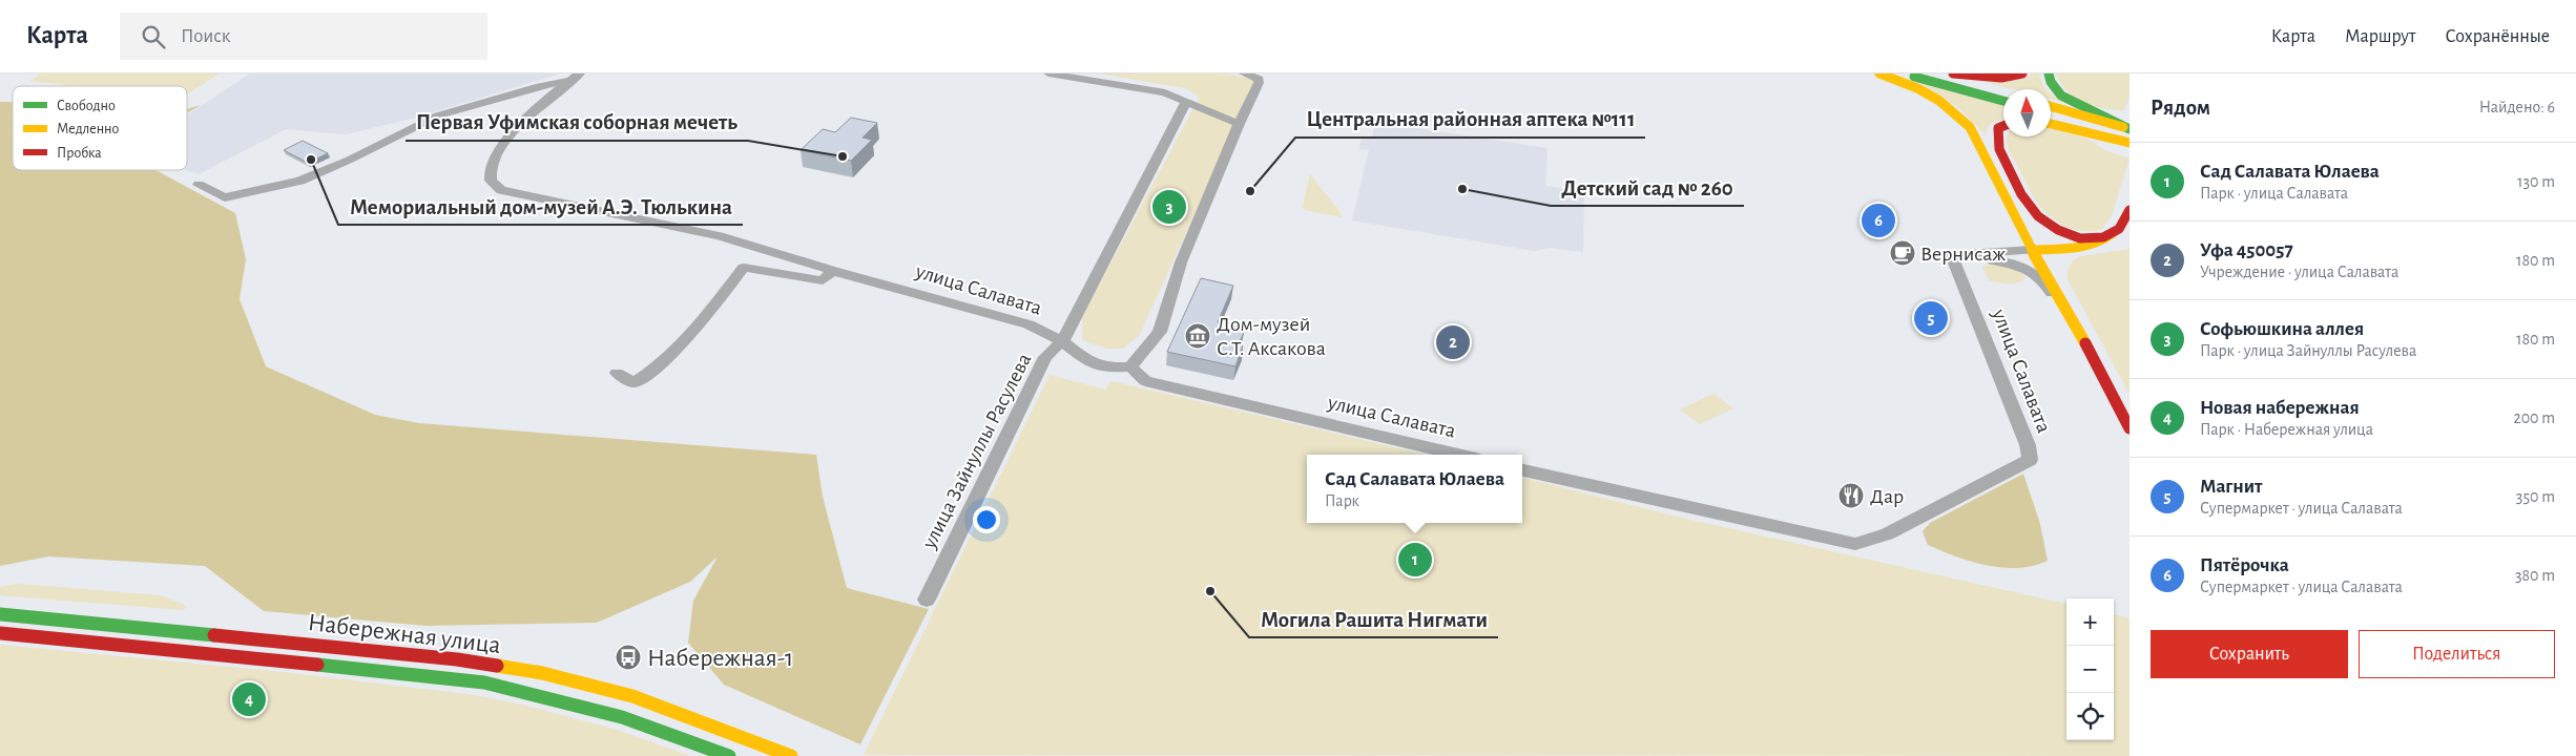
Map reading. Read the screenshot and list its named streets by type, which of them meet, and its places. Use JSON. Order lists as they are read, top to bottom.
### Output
{
  "streets": {
    "main road": ["Набережная улица"],
    "street": ["улица Салавата", "улица Зайнуллы Расулева"]
  },
  "crossings": [
    ["улица Салавата", "улица Зайнуллы Расулева"]
  ],
  "places": {
    "other": [
      "Первая Уфимская соборная мечеть",
      "Мемориальный дом-музей А.Э. Тюлькина",
      "Детский сад № 260",
      "Центральная районная аптека №111",
      "Могила Рашита Нигмати"
    ],
    "cafe": ["Вернисаж"],
    "museum": ["Дом-музей С.Т. Аксакова"],
    "restaurant": ["Дар"],
    "bus stop": ["Набережная-1"]
  },
  "legend": ["Свободно", "Медленно", "Пробка"],
  "north": "top",
  "page": {
    "header": "Карта",
    "search": "Поиск",
    "nav": ["Карта", "Маршрут", "Сохранённые"],
    "heading": ["Рядом", "Найдено: 6"],
    "list": [
      {
        "mark": "1",
        "name": "Сад Салавата Юлаева",
        "note": "Парк · улица Салавата",
        "value": "130 m"
      },
      {
        "mark": "2",
        "name": "Уфа 450057",
        "note": "Учреждение · улица Салавата",
        "value": "180 m"
      },
      {
        "mark": "3",
        "name": "Софьюшкина аллея",
        "note": "Парк · улица Зайнуллы Расулева",
        "value": "180 m"
      },
      {
        "mark": "4",
        "name": "Новая набережная",
        "note": "Парк · Набережная улица",
        "value": "200 m"
      },
      {
        "mark": "5",
        "name": "Магнит",
        "note": "Супермаркет · улица Салавата",
        "value": "350 m"
      },
      {
        "mark": "6",
        "name": "Пятёрочка",
        "note": "Супермаркет · улица Салавата",
        "value": "380 m"
      }
    ],
    "pins": [
      "3",
      "6",
      "5",
      "2",
      "1",
      "4"
    ],
    "popup": ["Сад Салавата Юлаева", "Парк"],
    "map_buttons": ["+", "−"],
    "buttons": ["Сохранить", "Поделиться"]
  }
}
